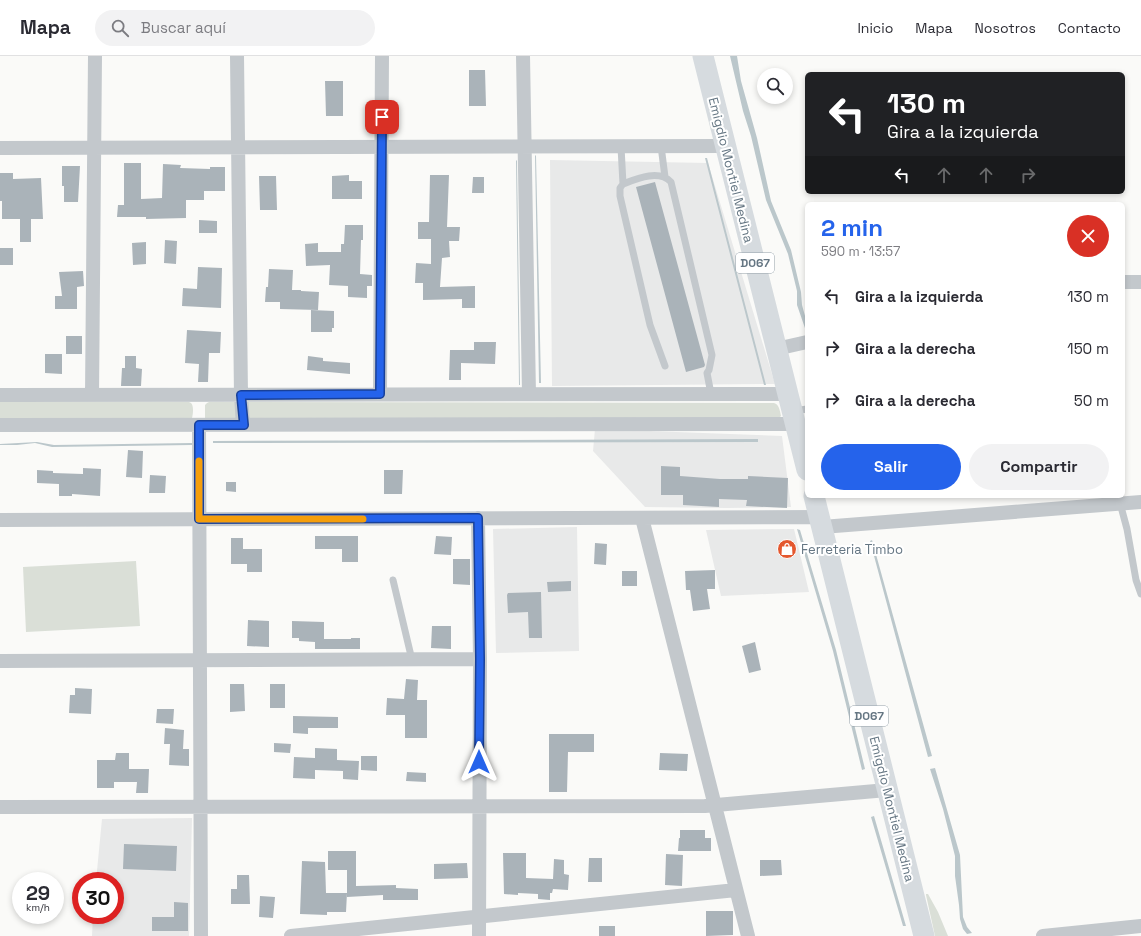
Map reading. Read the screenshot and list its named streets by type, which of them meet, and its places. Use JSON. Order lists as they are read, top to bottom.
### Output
{
  "streets": {
    "main road": ["Emigdio Montiel Medina", "D067"]
  },
  "places": {
    "shop": ["Ferreteria Timbo"]
  },
  "page": {
    "header": "Mapa",
    "search": "Buscar aquí",
    "nav": [
      "Inicio",
      "Mapa",
      "Nosotros",
      "Contacto"
    ],
    "turn": ["130 m", "Gira a la izquierda"],
    "heading": ["2 min", "590 m · 13:57"],
    "list": [
      {
        "name": "Gira a la izquierda",
        "value": "130 m"
      },
      {
        "name": "Gira a la derecha",
        "value": "150 m"
      },
      {
        "name": "Gira a la derecha",
        "value": "50 m"
      }
    ],
    "buttons": ["Salir", "Compartir"],
    "speed": "29 km/h",
    "limit": "30"
  }
}
